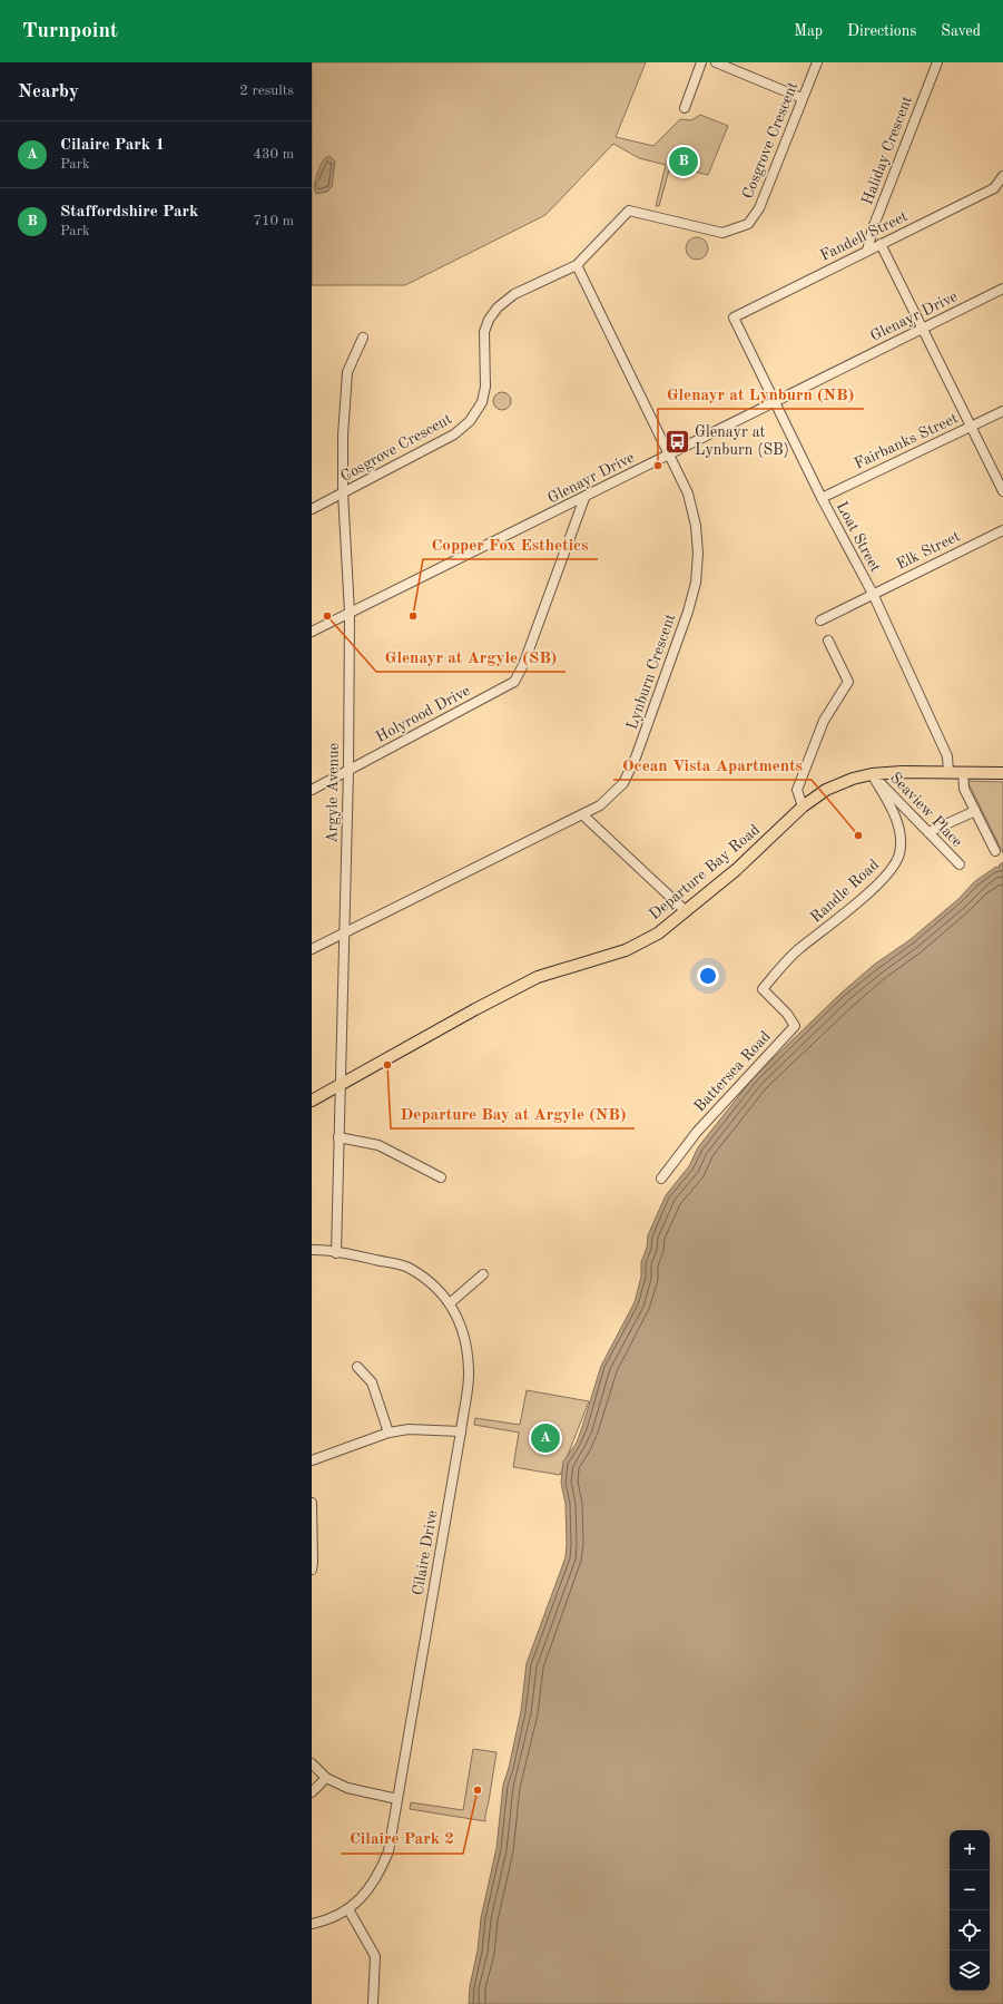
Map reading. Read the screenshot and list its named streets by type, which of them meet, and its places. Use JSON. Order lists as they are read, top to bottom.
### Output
{
  "streets": {
    "main road": ["Departure Bay Road"],
    "street": [
      "Cosgrove Crescent",
      "Haliday Crescent",
      "Fandell Street",
      "Glenayr Drive",
      "Fairbanks Street",
      "Loat Street",
      "Elk Street",
      "Lynburn Crescent",
      "Holyrood Drive",
      "Argyle Avenue",
      "Seaview Place",
      "Randle Road",
      "Battersea Road",
      "Cilaire Drive"
    ]
  },
  "crossings": [
    ["Cosgrove Crescent", "Lynburn Crescent"],
    ["Cosgrove Crescent", "Argyle Avenue"],
    ["Haliday Crescent", "Fandell Street"],
    ["Fandell Street", "Loat Street"],
    ["Glenayr Drive", "Loat Street"],
    ["Glenayr Drive", "Lynburn Crescent"],
    ["Glenayr Drive", "Holyrood Drive"],
    ["Glenayr Drive", "Argyle Avenue"],
    ["Fairbanks Street", "Loat Street"],
    ["Loat Street", "Elk Street"],
    ["Loat Street", "Departure Bay Road"],
    ["Lynburn Crescent", "Argyle Avenue"],
    ["Holyrood Drive", "Argyle Avenue"],
    ["Argyle Avenue", "Departure Bay Road"],
    ["Argyle Avenue", "Cilaire Drive"],
    ["Seaview Place", "Departure Bay Road"],
    ["Seaview Place", "Randle Road"],
    ["Departure Bay Road", "Randle Road"],
    ["Randle Road", "Battersea Road"]
  ],
  "places": {
    "bus stop": ["Glenayr at Lynburn (SB)"],
    "other": [
      "Glenayr at Lynburn (NB)",
      "Glenayr at Argyle (SB)",
      "Copper Fox Esthetics",
      "Ocean Vista Apartments",
      "Departure Bay at Argyle (NB)",
      "Cilaire Park 2"
    ]
  },
  "page": {
    "header": "Turnpoint",
    "nav": ["Map", "Directions", "Saved"],
    "heading": ["Nearby", "2 results"],
    "list": [
      {
        "mark": "A",
        "name": "Cilaire Park 1",
        "note": "Park",
        "value": "430 m"
      },
      {
        "mark": "B",
        "name": "Staffordshire Park",
        "note": "Park",
        "value": "710 m"
      }
    ],
    "pins": ["B", "A"],
    "map_buttons": ["+", "−"]
  }
}
